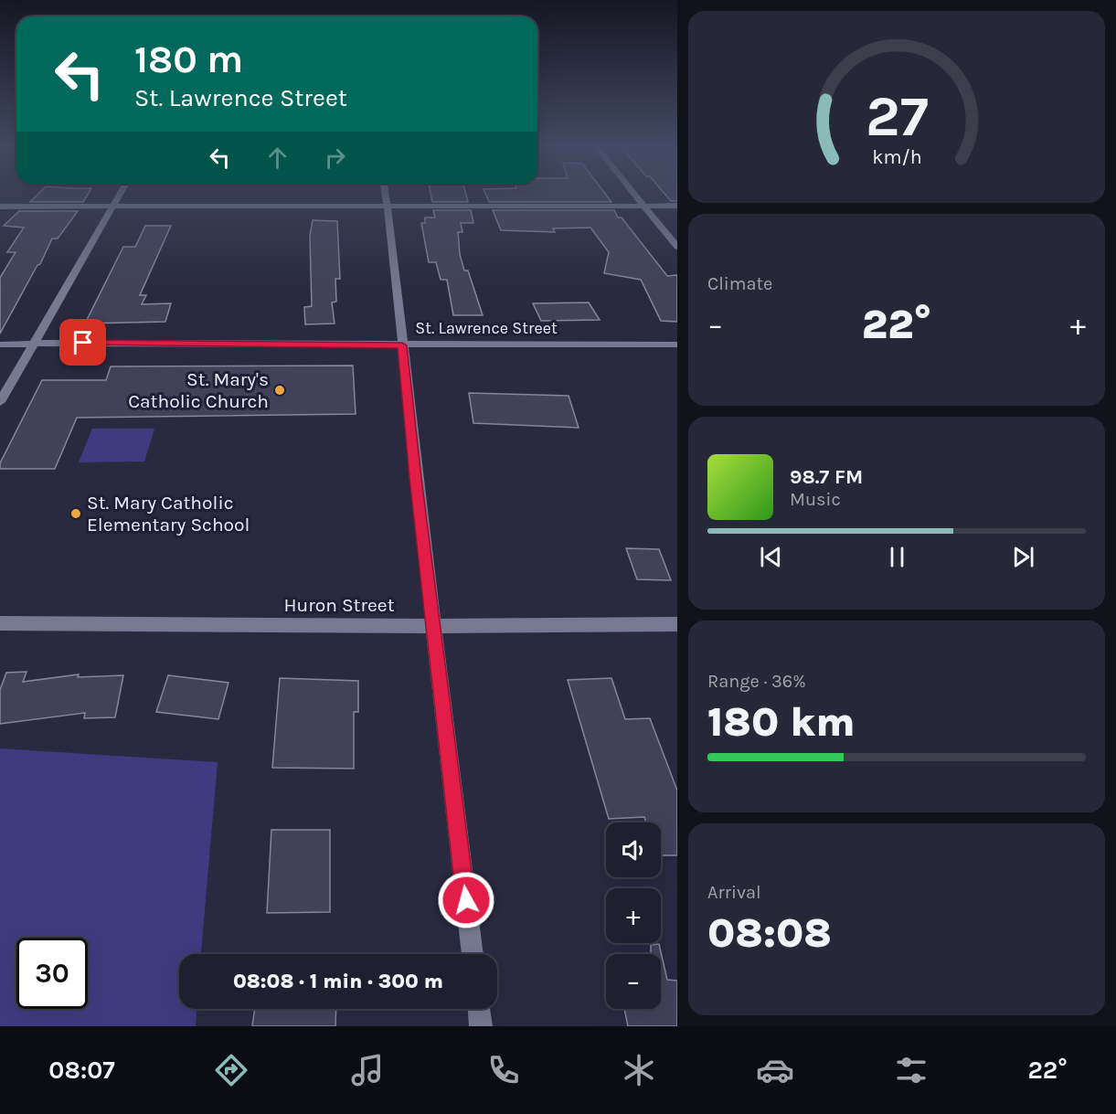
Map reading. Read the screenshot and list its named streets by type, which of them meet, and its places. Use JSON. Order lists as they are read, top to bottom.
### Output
{
  "streets": {
    "street": ["St. Lawrence Street", "Huron Street"]
  },
  "places": ["St. Mary's Catholic Church", "St. Mary Catholic Elementary School"],
  "page": {
    "turn": ["180 m", "St. Lawrence Street"],
    "tile": [
      "Climate",
      ["Range · 36%", "180 km"],
      ["Arrival", "08:08"]
    ],
    "heat": ["−", "22°", "+"],
    "song": ["98.7 FM", "Music"],
    "map_buttons": ["+", "−"],
    "limit": "30",
    "trip": "08:08 · 1 min · 300 m",
    "tabs": ["08:07", "22°"],
    "gauge": ["27", "km/h"]
  }
}
